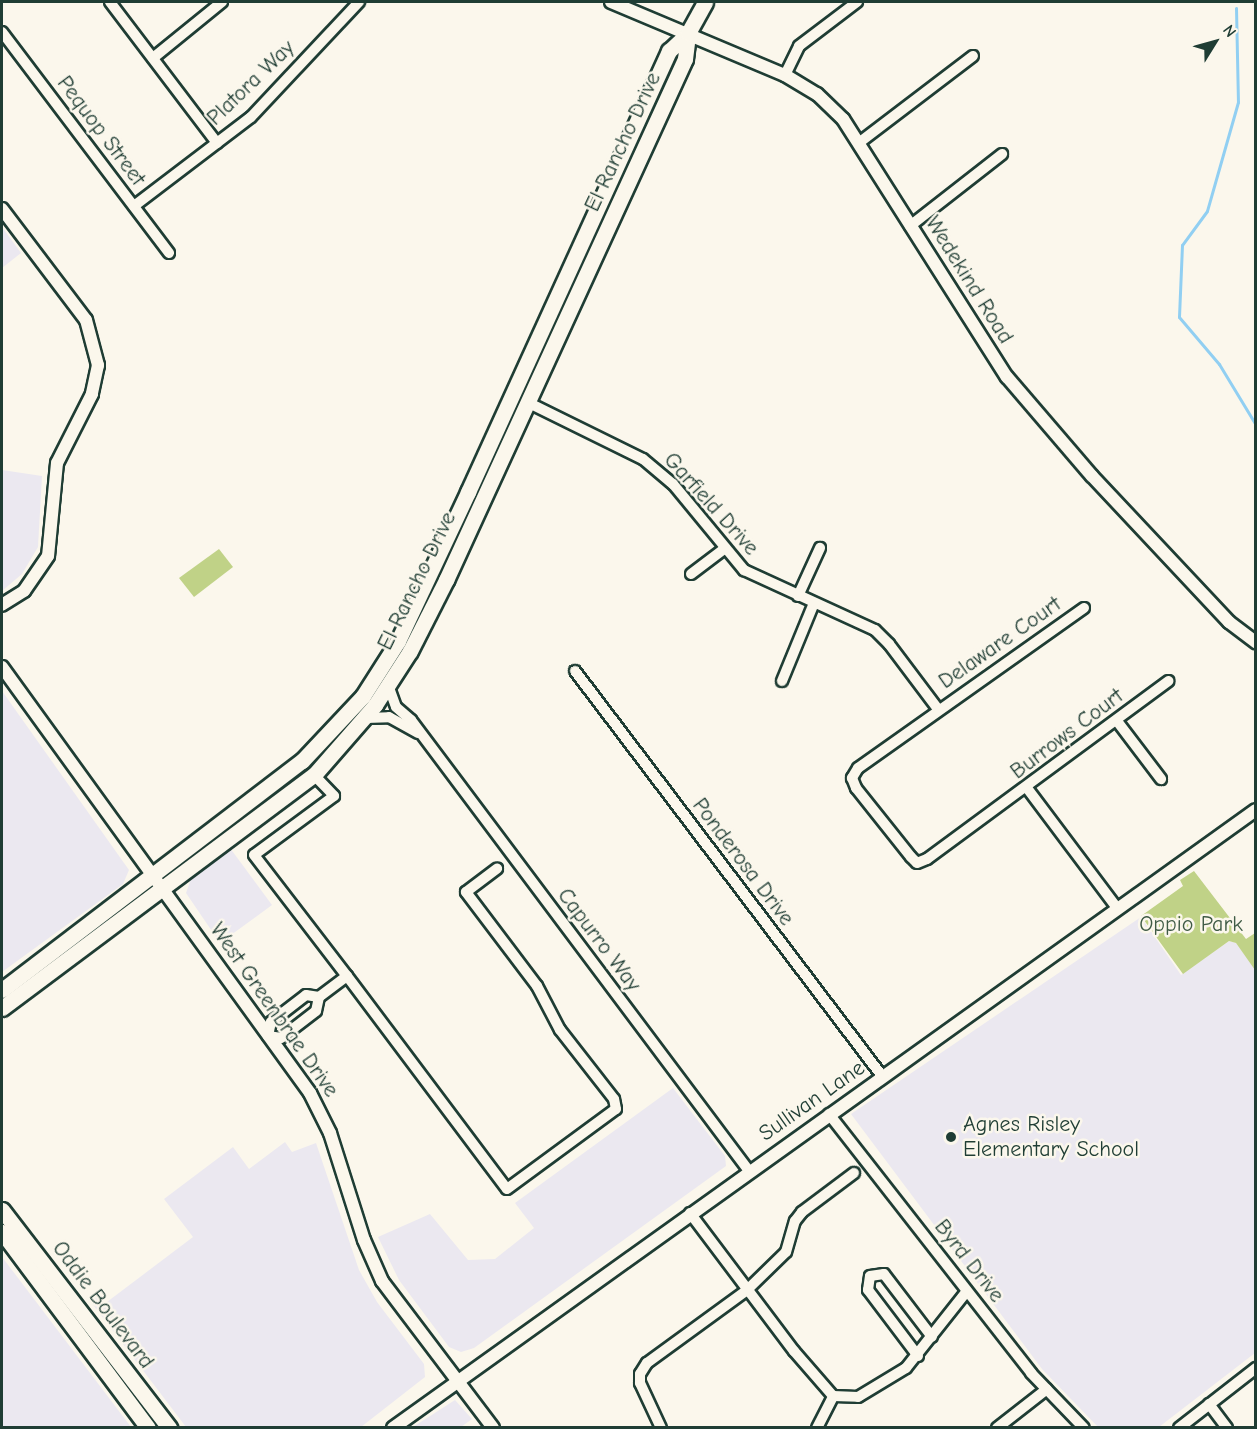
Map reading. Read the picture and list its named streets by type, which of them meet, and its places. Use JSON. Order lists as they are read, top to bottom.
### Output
{
  "streets": {
    "main road": ["El Rancho Drive", "Oddie Boulevard"],
    "street": [
      "Platora Way",
      "Pequop Street",
      "Wedekind Road",
      "Garfield Drive",
      "Delaware Court",
      "Burrows Court",
      "Ponderosa Drive",
      "Capurro Way",
      "West Greenbrae Drive",
      "Sullivan Lane",
      "Byrd Drive"
    ]
  },
  "crossings": [
    ["Platora Way", "Pequop Street"],
    ["El Rancho Drive", "Wedekind Road"],
    ["El Rancho Drive", "Garfield Drive"],
    ["El Rancho Drive", "Capurro Way"],
    ["El Rancho Drive", "West Greenbrae Drive"],
    ["Garfield Drive", "Delaware Court"],
    ["Delaware Court", "Burrows Court"],
    ["Ponderosa Drive", "Sullivan Lane"],
    ["Capurro Way", "Sullivan Lane"],
    ["West Greenbrae Drive", "Sullivan Lane"],
    ["Sullivan Lane", "Byrd Drive"]
  ],
  "parks": ["Oppio Park"],
  "places": ["Agnes Risley Elementary School"],
  "north": "top right"
}
